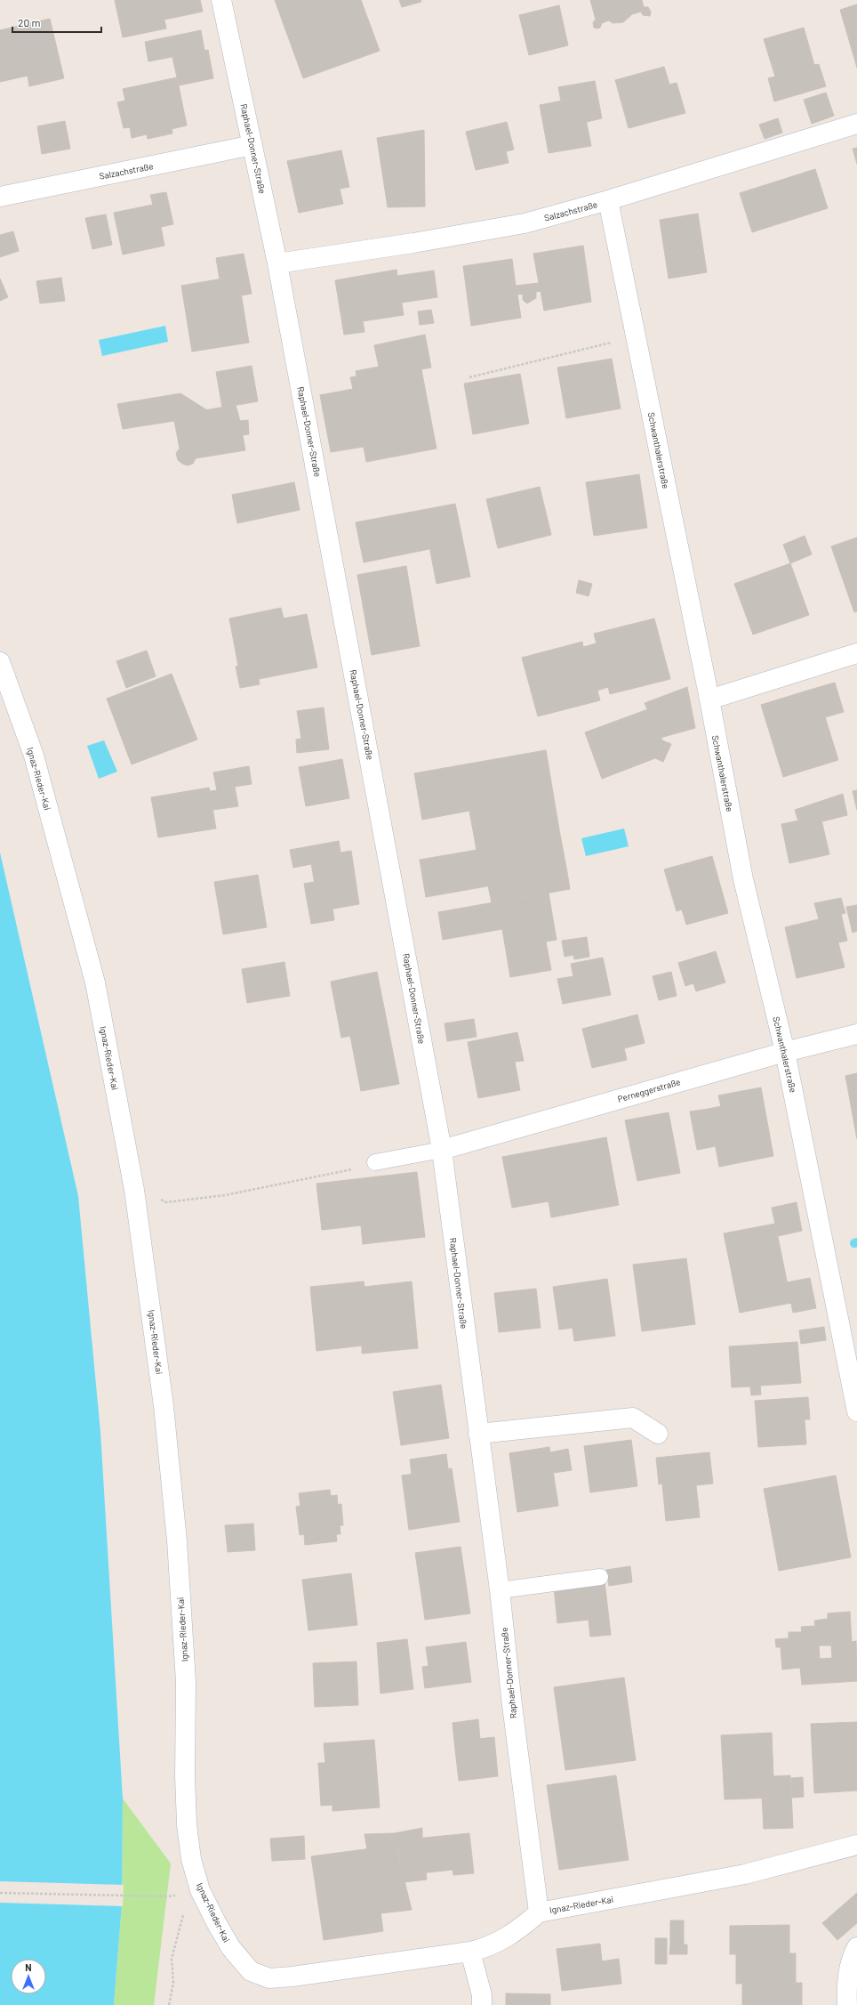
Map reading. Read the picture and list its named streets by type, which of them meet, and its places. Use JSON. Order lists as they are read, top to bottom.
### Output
{
  "streets": {
    "street": [
      "Raphael-Donner-Straße",
      "Salzachstraße",
      "Schwanthalerstraße",
      "Ignaz-Rieder-Kai",
      "Perneggerstraße"
    ]
  },
  "crossings": [
    ["Raphael-Donner-Straße", "Salzachstraße"],
    ["Raphael-Donner-Straße", "Ignaz-Rieder-Kai"],
    ["Raphael-Donner-Straße", "Perneggerstraße"],
    ["Salzachstraße", "Schwanthalerstraße"],
    ["Schwanthalerstraße", "Perneggerstraße"]
  ],
  "scale_bar": "20 m",
  "north": "top"
}
